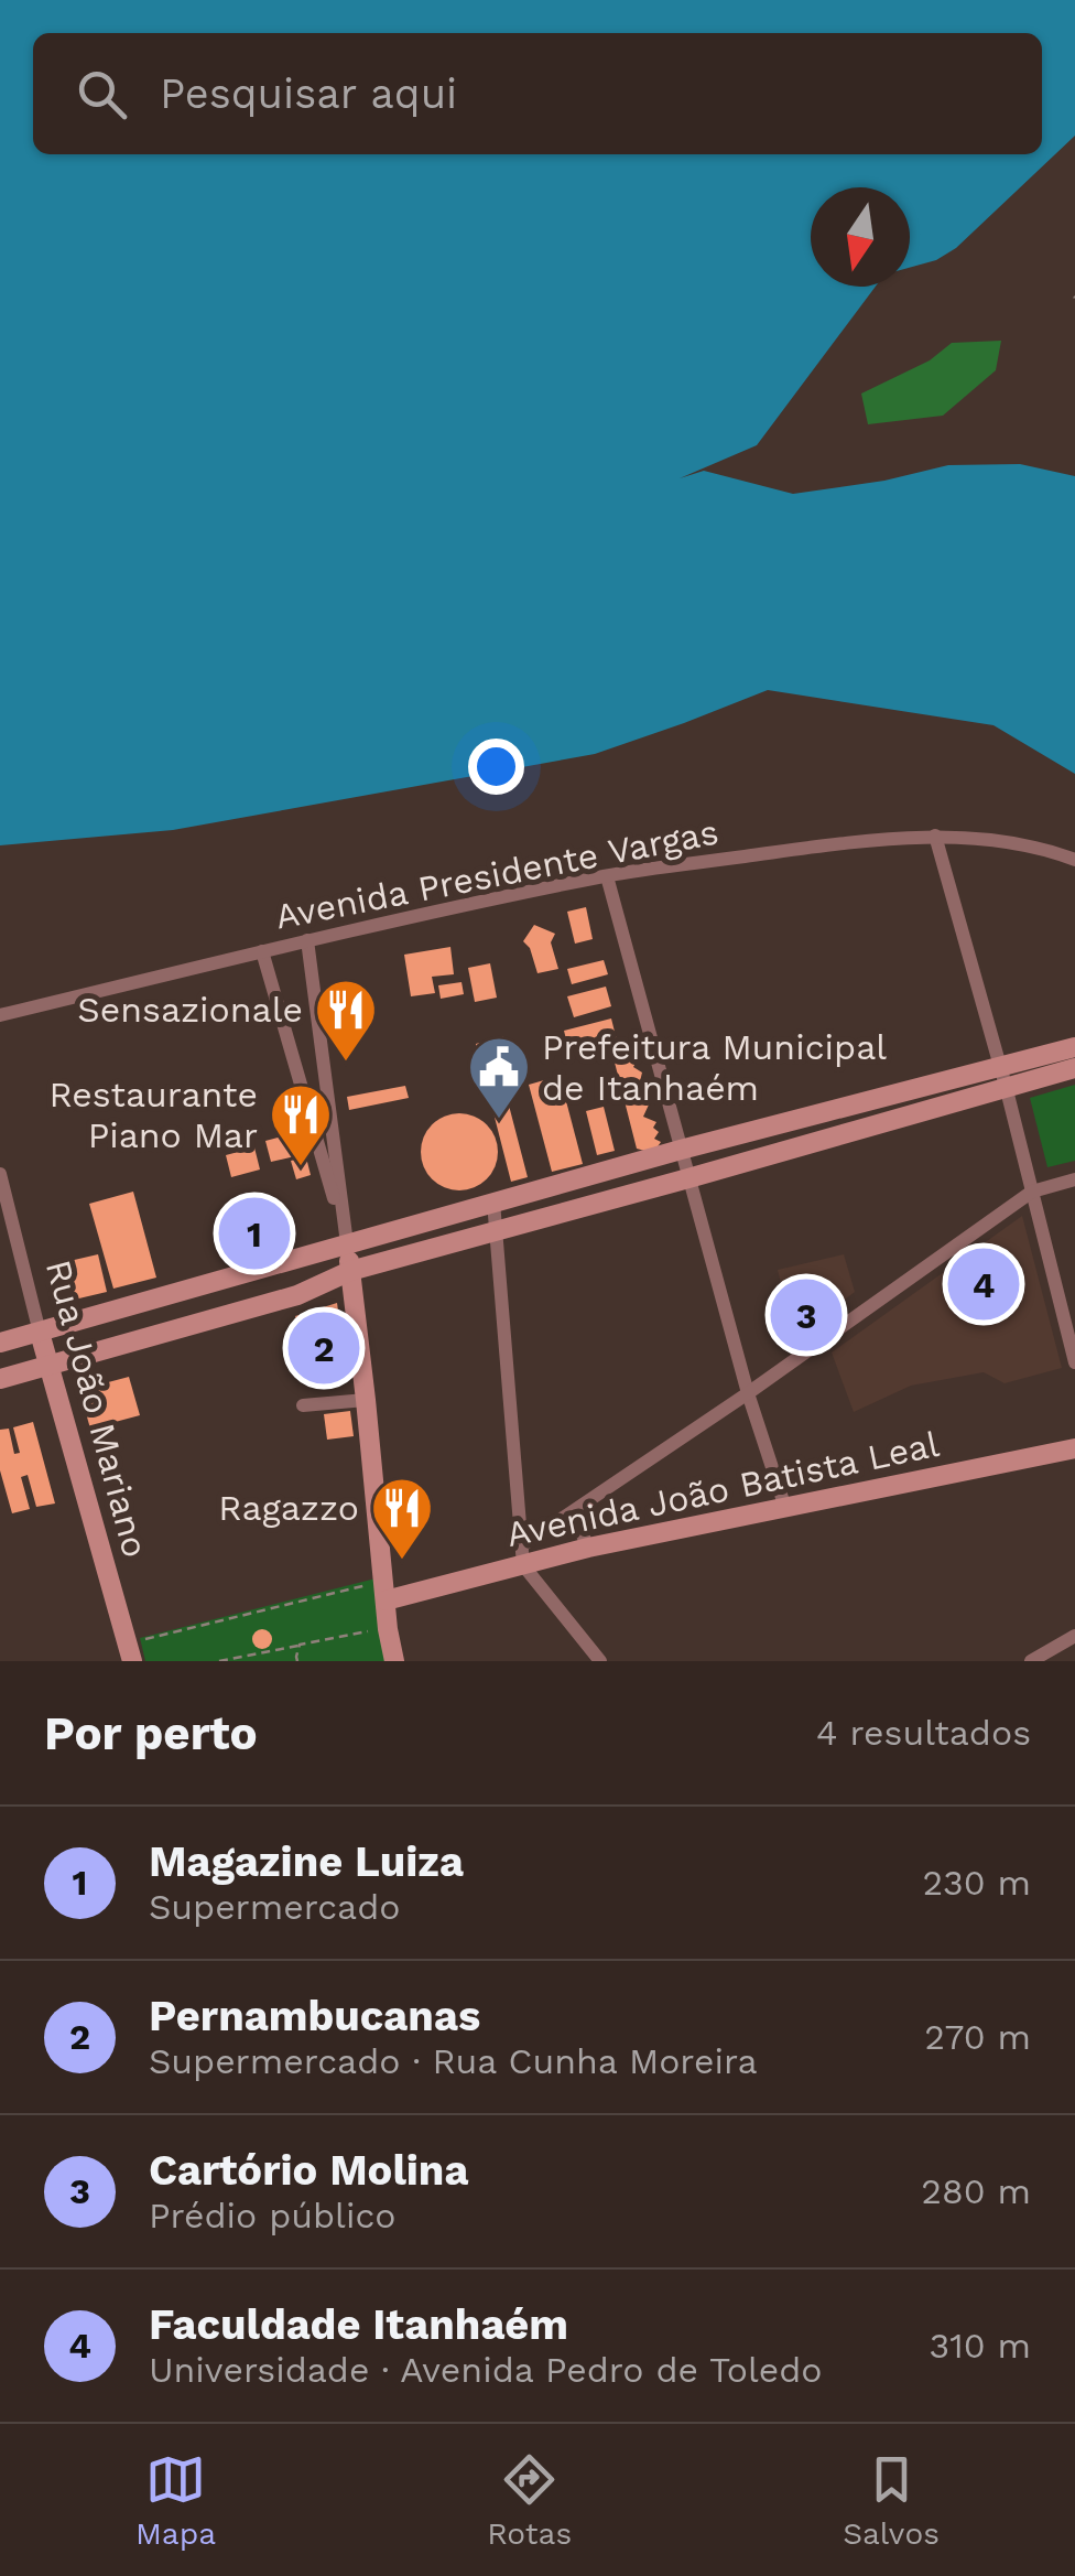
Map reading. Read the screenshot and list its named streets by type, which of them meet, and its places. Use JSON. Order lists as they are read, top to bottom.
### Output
{
  "streets": {
    "main road": ["Rua João Mariano", "Avenida João Batista Leal"],
    "street": ["Avenida Presidente Vargas"]
  },
  "places": {
    "restaurant": ["Sensazionale", "Restaurante Piano Mar", "Ragazzo"],
    "public building": ["Prefeitura Municipal de Itanhaém"]
  },
  "north": "bottom",
  "page": {
    "search": "Pesquisar aqui",
    "pins": [
      "1",
      "4",
      "3",
      "2"
    ],
    "heading": ["Por perto", "4 resultados"],
    "list": [
      {
        "mark": "1",
        "name": "Magazine Luiza",
        "note": "Supermercado",
        "value": "230 m"
      },
      {
        "mark": "2",
        "name": "Pernambucanas",
        "note": "Supermercado · Rua Cunha Moreira",
        "value": "270 m"
      },
      {
        "mark": "3",
        "name": "Cartório Molina",
        "note": "Prédio público",
        "value": "280 m"
      },
      {
        "mark": "4",
        "name": "Faculdade Itanhaém",
        "note": "Universidade · Avenida Pedro de Toledo",
        "value": "310 m"
      }
    ],
    "nav": ["Mapa", "Rotas", "Salvos"]
  }
}
